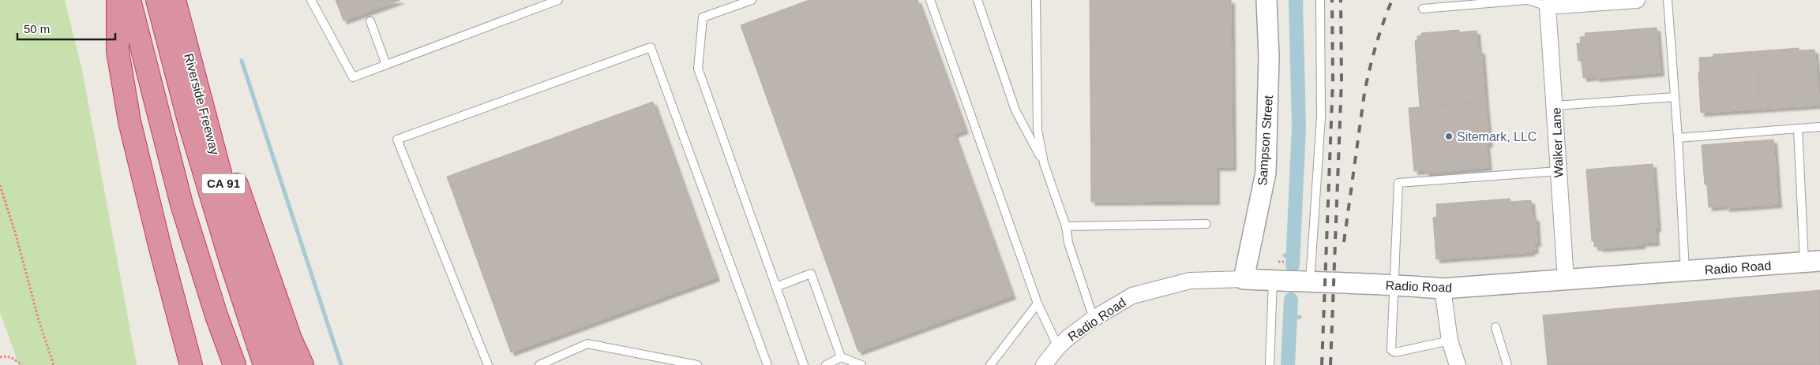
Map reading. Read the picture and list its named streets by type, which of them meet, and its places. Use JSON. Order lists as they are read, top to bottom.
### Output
{
  "streets": {
    "highway": ["Riverside Freeway", "CA 91"],
    "street": ["Sampson Street", "Walker Lane", "Radio Road"]
  },
  "crossings": [
    ["Sampson Street", "Radio Road"],
    ["Walker Lane", "Radio Road"]
  ],
  "places": ["Sitemark, LLC"],
  "scale_bar": "50 m"
}
